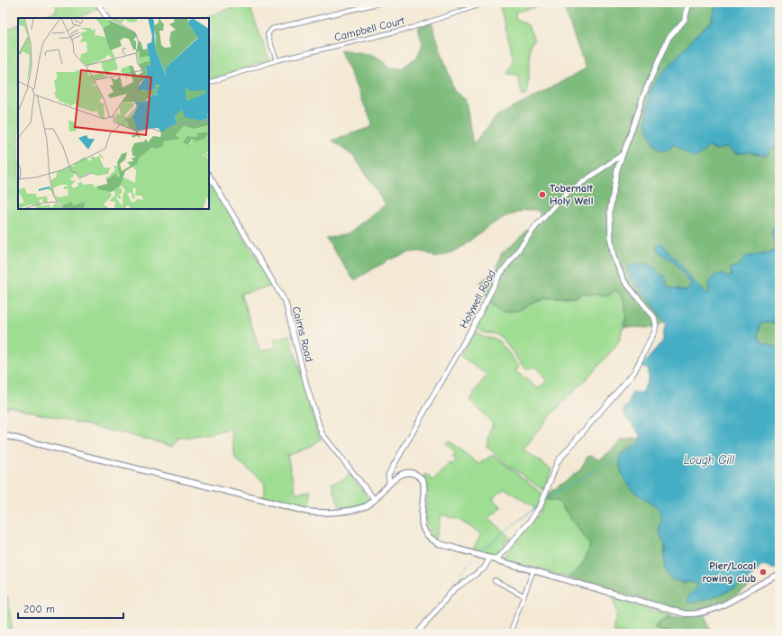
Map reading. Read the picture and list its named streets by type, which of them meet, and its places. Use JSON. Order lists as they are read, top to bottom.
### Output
{
  "streets": {
    "street": ["Campbell Court", "Holywell Road", "Cairns Road"]
  },
  "water": ["Lough Gill"],
  "places": ["Tobernalt Holy Well", "Pier/Local rowing club"],
  "scale_bar": "200 m"
}
